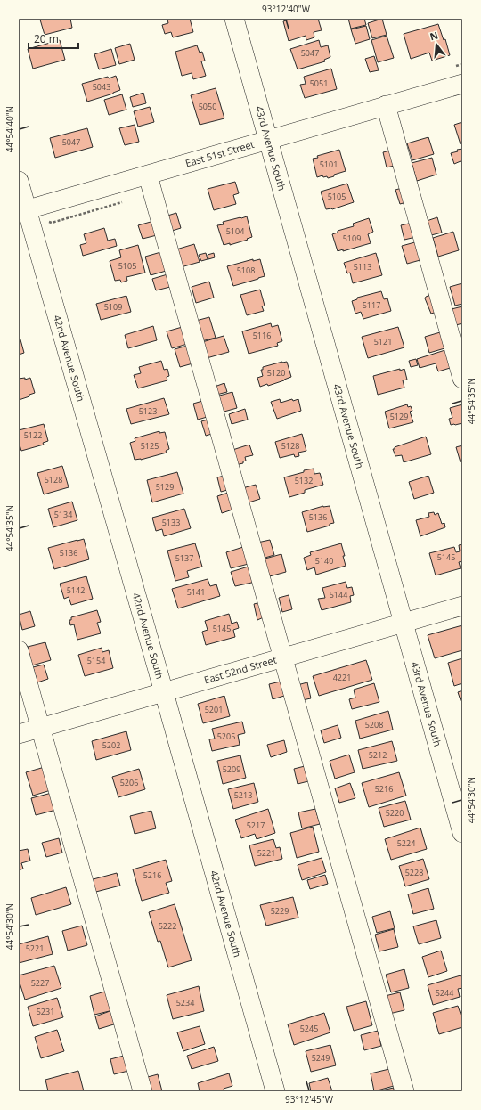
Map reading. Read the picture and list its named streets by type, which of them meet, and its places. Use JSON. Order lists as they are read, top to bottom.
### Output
{
  "streets": {
    "street": [
      "43rd Avenue South",
      "East 51st Street",
      "42nd Avenue South",
      "East 52nd Street"
    ]
  },
  "crossings": [
    ["43rd Avenue South", "East 51st Street"],
    ["43rd Avenue South", "East 52nd Street"],
    ["East 51st Street", "42nd Avenue South"],
    ["42nd Avenue South", "East 52nd Street"]
  ],
  "house_numbers": [
    "5047",
    "5051",
    "5043",
    "5050",
    "5047",
    "5101",
    "5105",
    "5104",
    "5109",
    "5105",
    "5113",
    "5108",
    "5117",
    "5109",
    "5116",
    "5121",
    "5120",
    "5123",
    "5129",
    "5122",
    "5125",
    "5128",
    "5128",
    "5132",
    "5129",
    "5134",
    "5136",
    "5133",
    "5136",
    "5145",
    "5137",
    "5140",
    "5142",
    "5141",
    "5144",
    "5145",
    "5154",
    "4221",
    "5201",
    "5208",
    "5205",
    "5202",
    "5212",
    "5209",
    "5206",
    "5216",
    "5213",
    "5220",
    "5217",
    "5224",
    "5221",
    "5228",
    "5216",
    "5229",
    "5222",
    "5221",
    "5227",
    "5244",
    "5234",
    "5231",
    "5245",
    "5249"
  ],
  "scale_bar": "20 m",
  "north": "top",
  "coordinates": [
    "93°12'40\"W",
    "44°54'40\"N",
    "44°54'35\"N",
    "44°54'30\"N",
    "93°12'45\"W"
  ]
}
